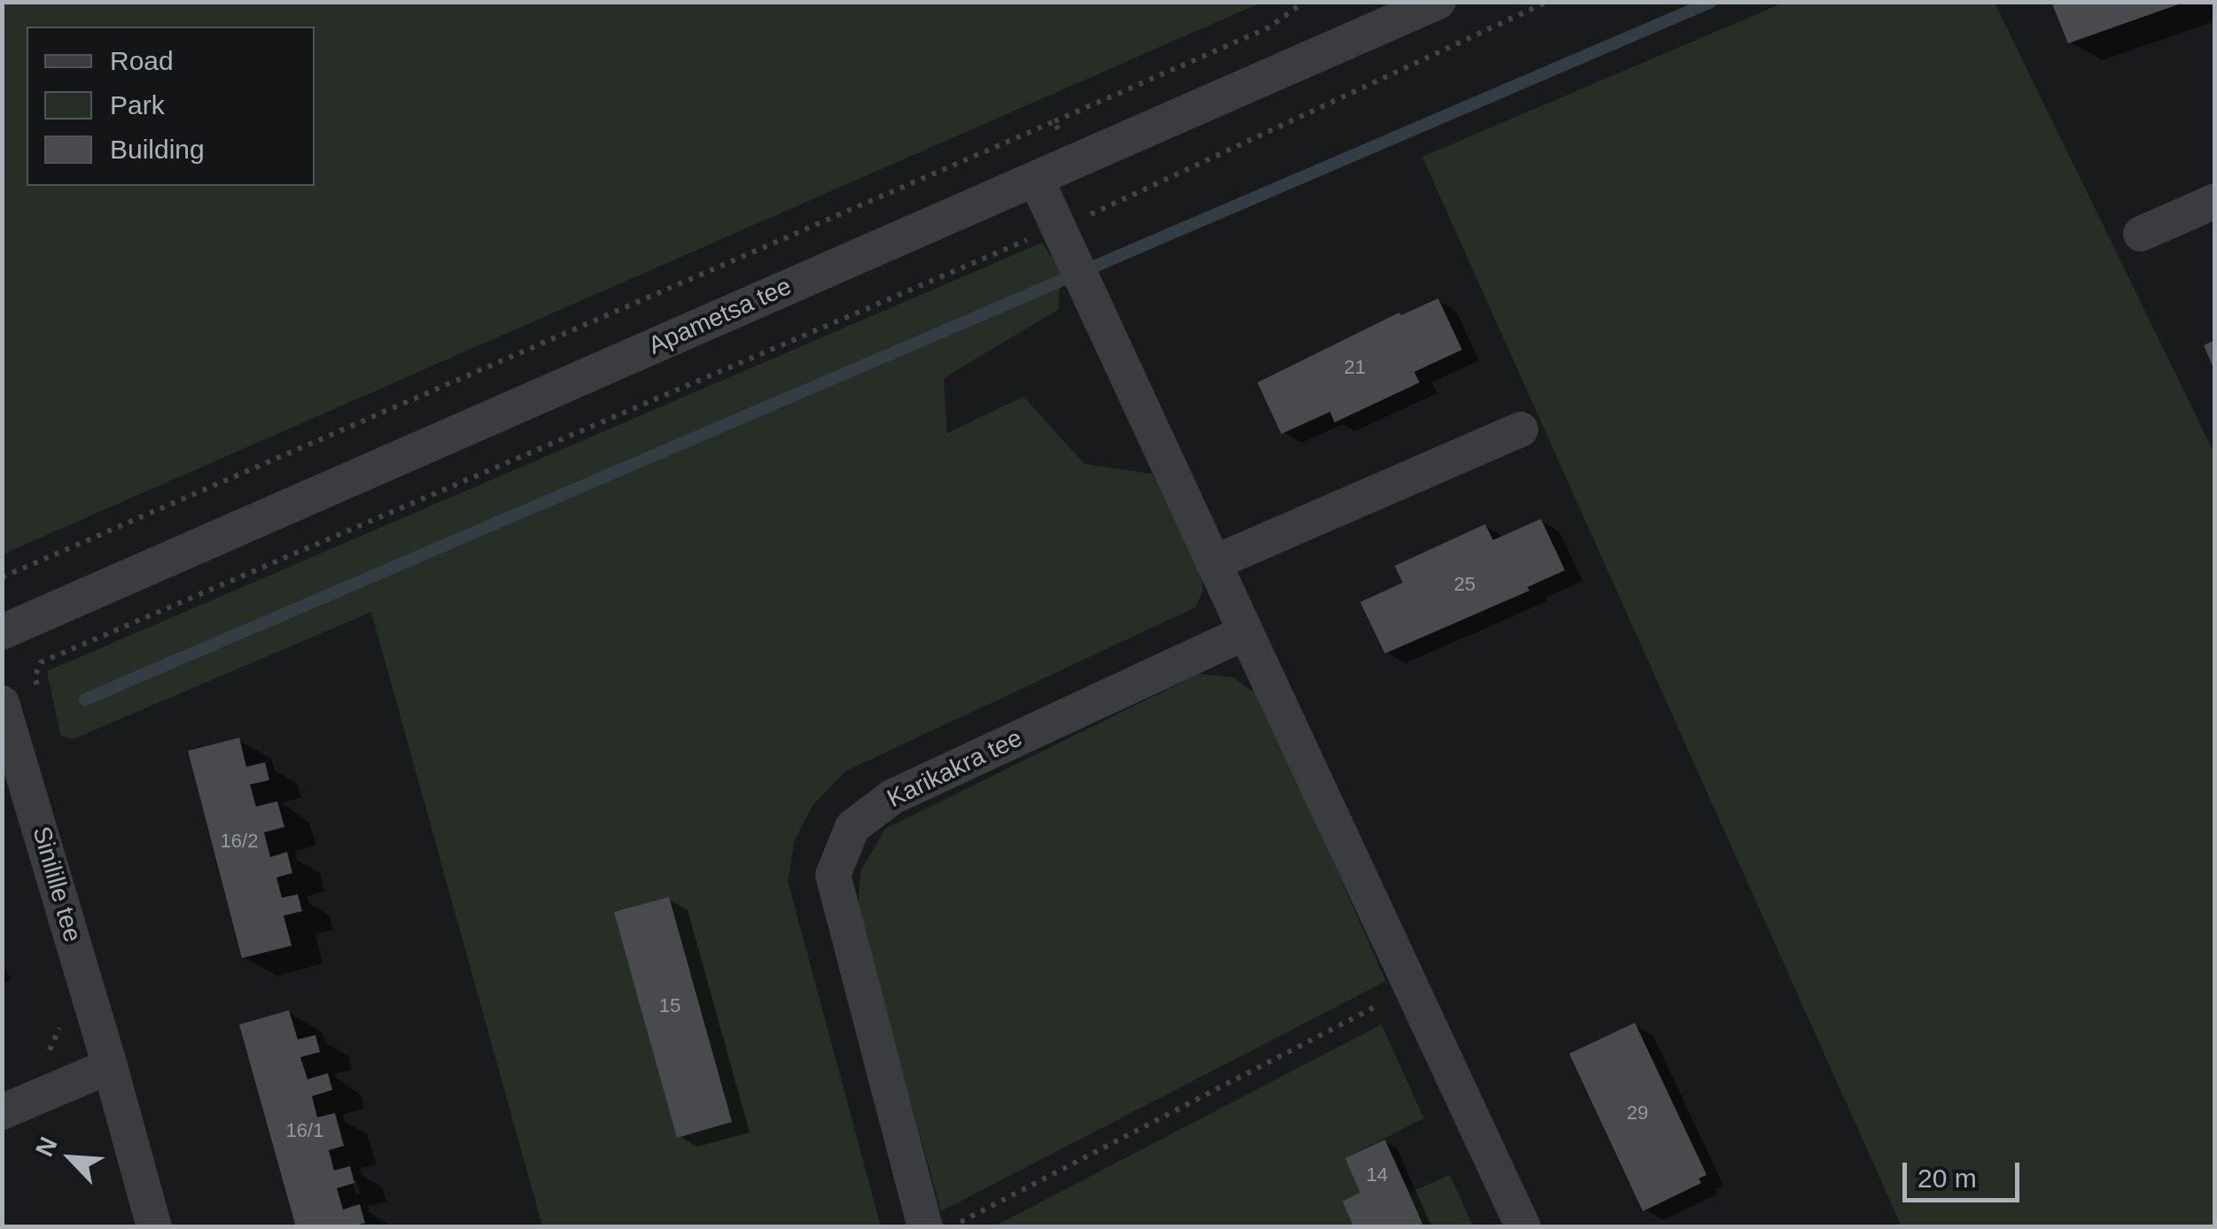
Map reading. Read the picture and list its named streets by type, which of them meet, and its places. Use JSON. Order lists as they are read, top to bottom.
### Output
{
  "streets": {
    "street": ["Apametsa tee", "Karikakra tee", "Sinilille tee"]
  },
  "house_numbers": [
    "21",
    "25",
    "16/2",
    "15",
    "29",
    "16/1",
    "14"
  ],
  "legend": ["Road", "Park", "Building"],
  "scale_bar": "20 m",
  "north": "top left"
}
